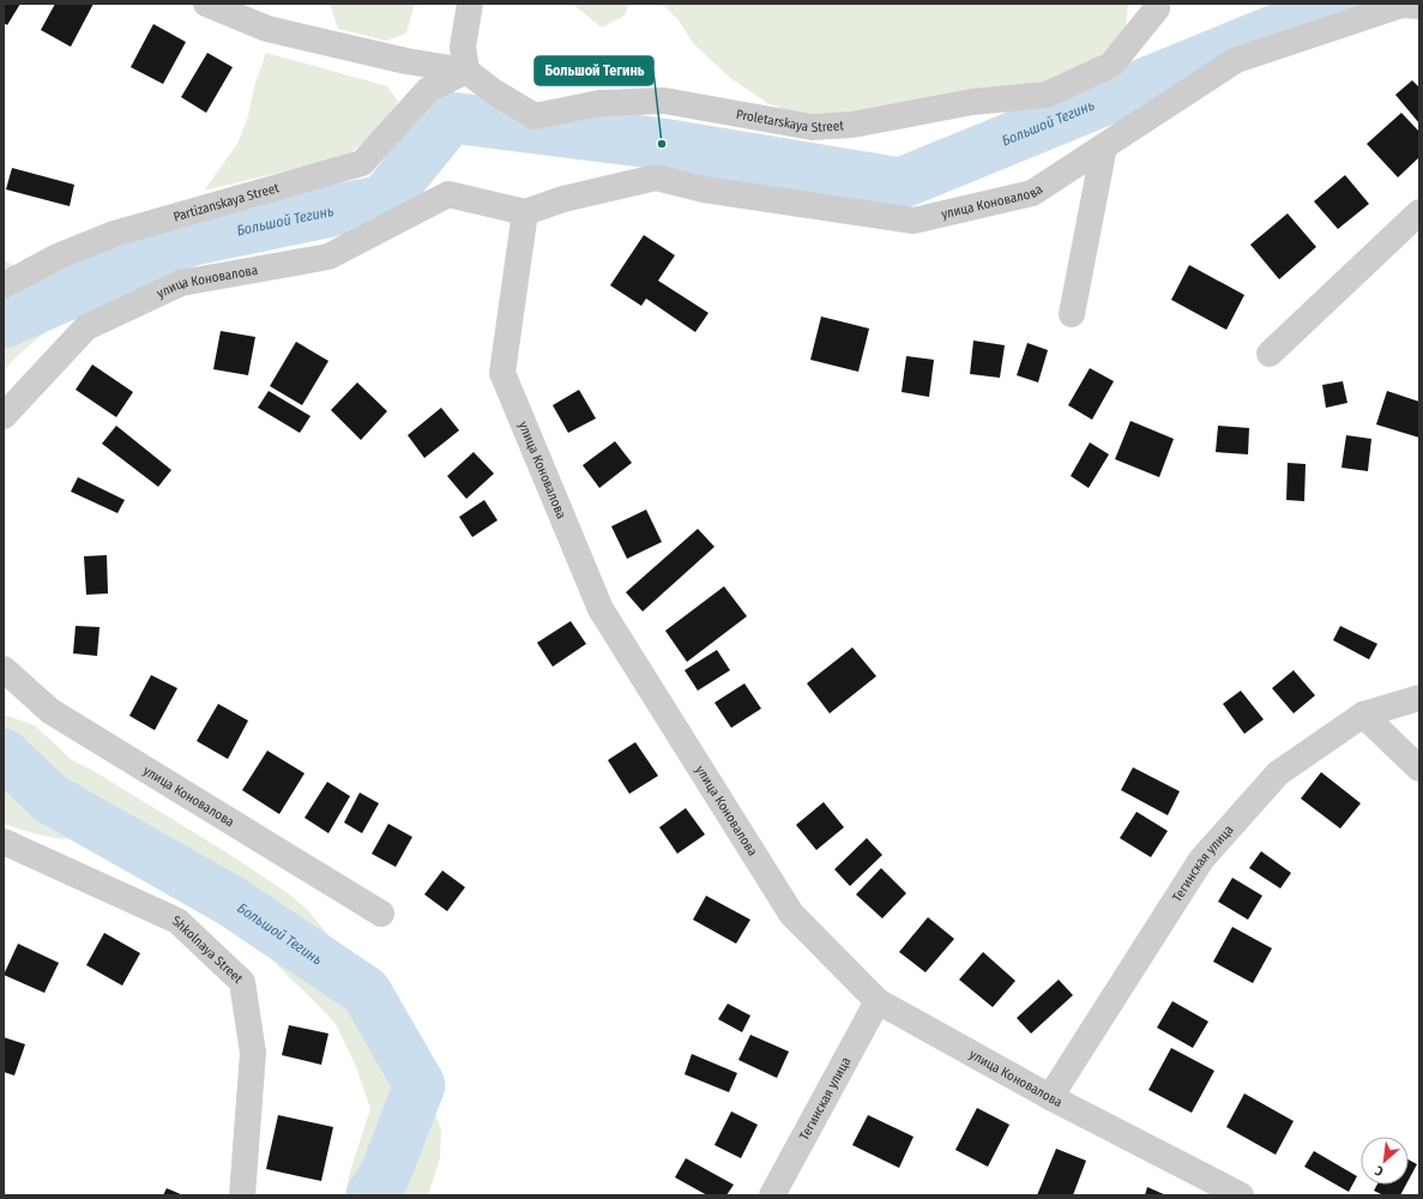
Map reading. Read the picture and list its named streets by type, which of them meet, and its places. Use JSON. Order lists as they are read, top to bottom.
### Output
{
  "streets": {
    "street": [
      "Proletarskaya Street",
      "улица Коновалова",
      "Partizanskaya Street",
      "Тегинская улица",
      "Shkolnaya Street"
    ]
  },
  "crossings": [
    ["Proletarskaya Street", "Partizanskaya Street"],
    ["улица Коновалова", "Тегинская улица"]
  ],
  "water": ["Большой Тегинь"],
  "places": ["Большой Тегинь"],
  "north": "bottom left"
}
